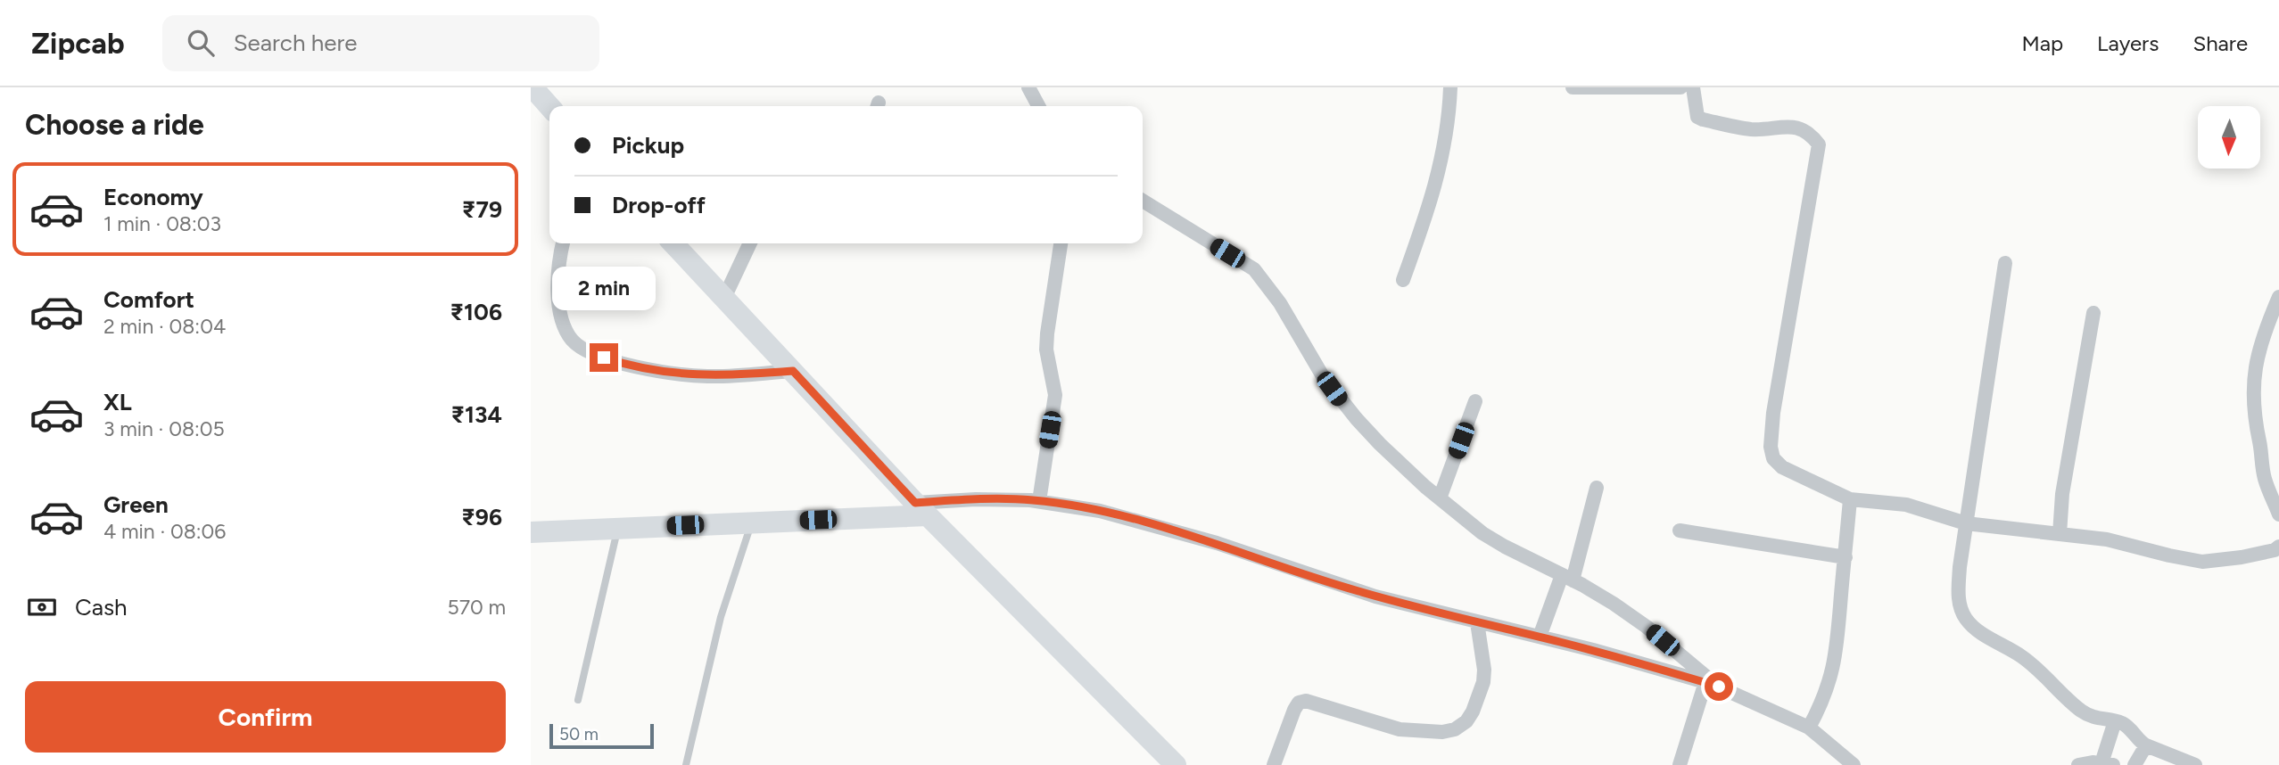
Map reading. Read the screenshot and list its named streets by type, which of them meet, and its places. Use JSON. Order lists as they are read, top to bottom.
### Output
{
  "scale_bar": "50 m",
  "north": "bottom",
  "page": {
    "header": "Zipcab",
    "search": "Search here",
    "nav": ["Map", "Layers", "Share"],
    "heading": "Choose a ride",
    "banner": ["Pickup", "Drop-off"],
    "list": [
      {
        "name": "Economy",
        "note": "1 min · 08:03",
        "value": "₹79"
      },
      {
        "name": "Comfort",
        "note": "2 min · 08:04",
        "value": "₹106"
      },
      {
        "name": "XL",
        "note": "3 min · 08:05",
        "value": "₹134"
      },
      {
        "name": "Green",
        "note": "4 min · 08:06",
        "value": "₹96"
      }
    ],
    "bubble": "2 min",
    "pay": ["Cash", "570 m"],
    "buttons": "Confirm",
    "scale": "50 m"
  }
}
